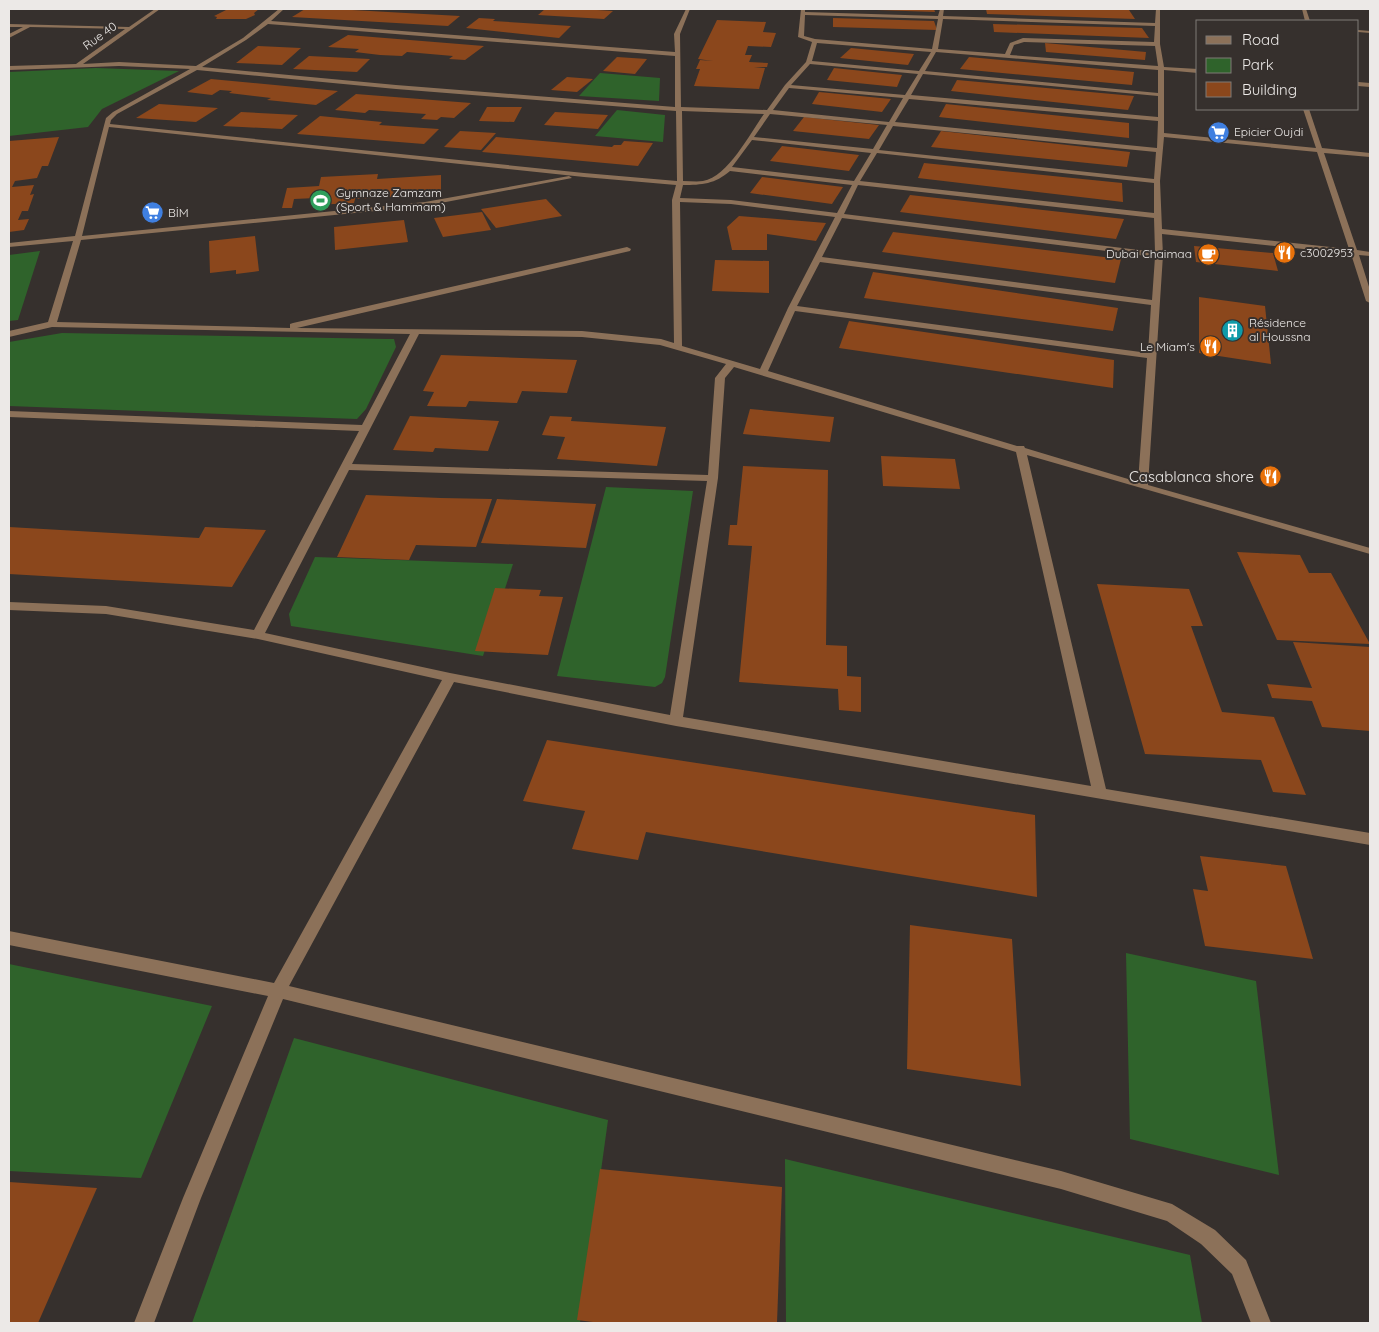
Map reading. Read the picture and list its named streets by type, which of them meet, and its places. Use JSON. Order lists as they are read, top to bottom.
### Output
{
  "streets": {
    "street": ["Rue 40"]
  },
  "places": {
    "supermarket": ["Epicier Oujdi", "BİM"],
    "sports": ["Gymnaze Zamzam (Sport & Hammam)"],
    "restaurant": ["c3002953", "Le Miam's", "Casablanca shore"],
    "cafe": ["Dubai Chaimaa"],
    "building": ["Résidence al Houssna"]
  },
  "legend": ["Road", "Park", "Building"]
}
